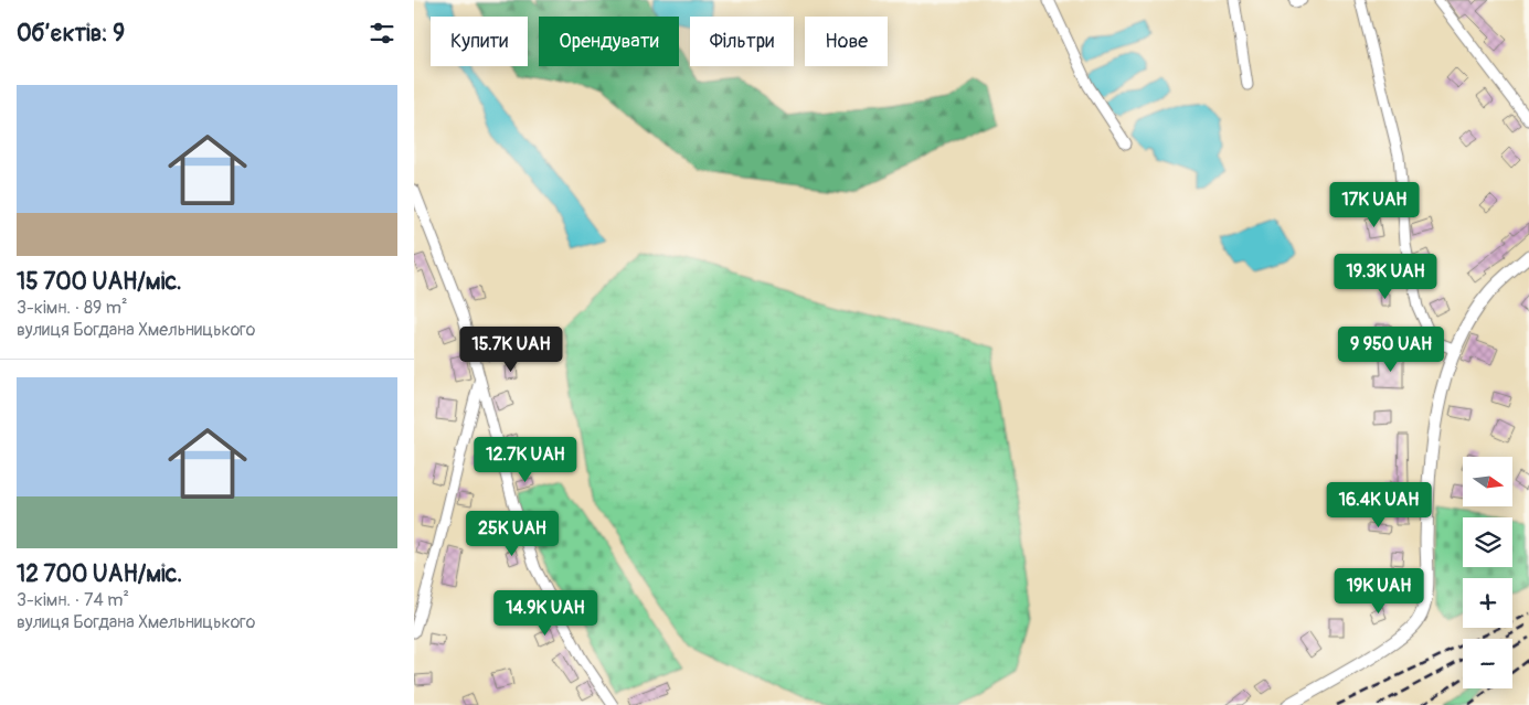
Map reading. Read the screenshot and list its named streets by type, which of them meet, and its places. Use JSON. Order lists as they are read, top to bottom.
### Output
{
  "north": "right",
  "page": {
    "heading": "Об’єктів: 9",
    "chip": [
      "Купити",
      "Орендувати",
      "Фільтри",
      "Нове"
    ],
    "list": [
      {
        "name": "15 700 UAH/міс.",
        "note": "3-кімн. · 89 m² · вулиця Богдана Хмельницького"
      },
      {
        "name": "12 700 UAH/міс.",
        "note": "3-кімн. · 74 m² · вулиця Богдана Хмельницького"
      }
    ],
    "price": [
      "17K UAH",
      "19.3K UAH",
      "15.7K UAH",
      "9 950 UAH",
      "12.7K UAH",
      "16.4K UAH",
      "25K UAH",
      "19K UAH",
      "14.9K UAH"
    ],
    "map_buttons": ["+", "−"]
  }
}
